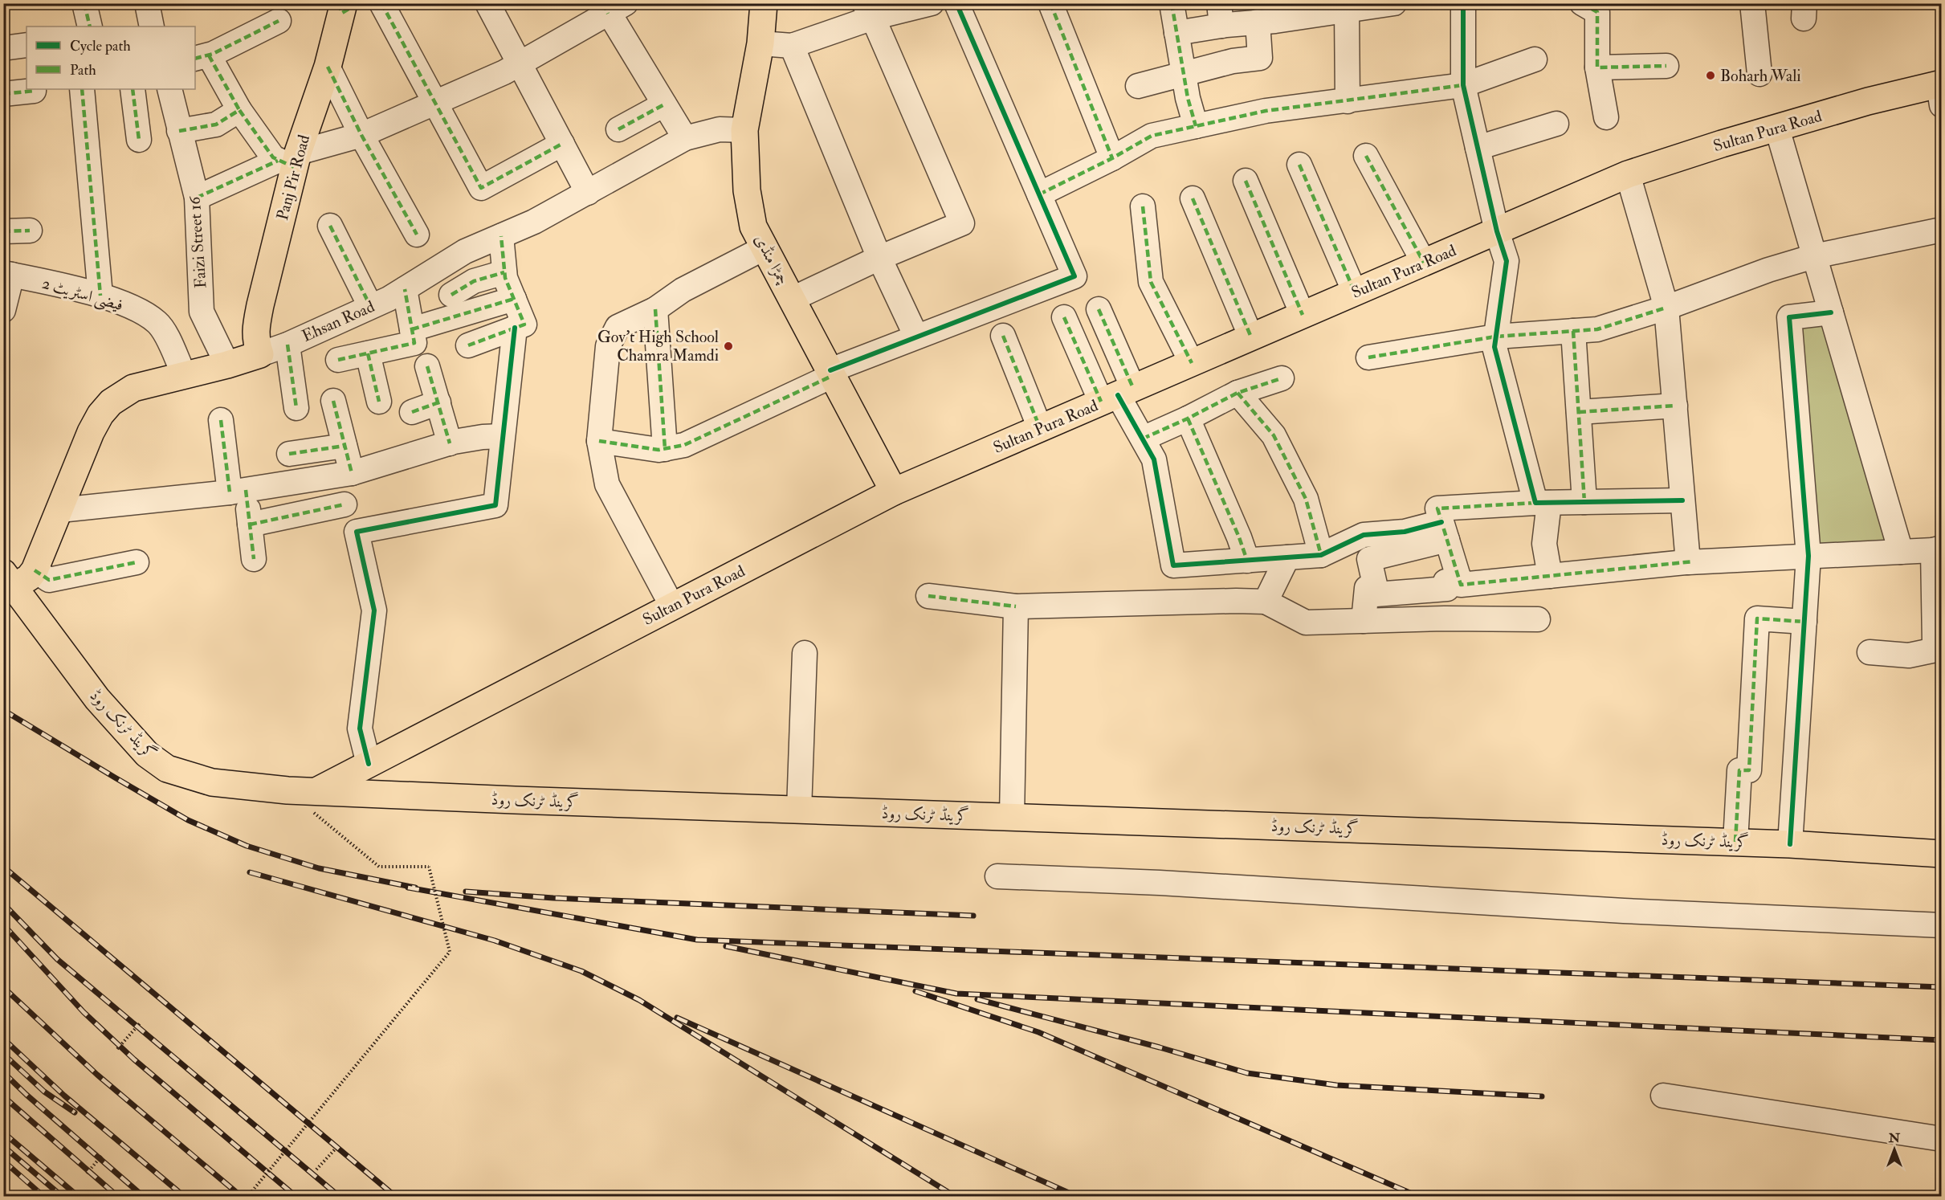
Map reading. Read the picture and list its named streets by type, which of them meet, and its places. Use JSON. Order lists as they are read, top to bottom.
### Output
{
  "streets": {
    "main road": [
      "Sultan Pura Road",
      "Panj Pir Road",
      "چمڑا منڈی",
      "Ehsan Road",
      "گرینڈ ٹرنک روڈ"
    ],
    "street": ["Faizi Street 16", "فیضی اسٹریٹ 2"]
  },
  "crossings": [
    ["Sultan Pura Road", "چمڑا منڈی"],
    ["Sultan Pura Road", "گرینڈ ٹرنک روڈ"],
    ["Panj Pir Road", "Ehsan Road"],
    ["Faizi Street 16", "Ehsan Road"],
    ["چمڑا منڈی", "Ehsan Road"],
    ["فیضی اسٹریٹ 2", "Ehsan Road"],
    ["Ehsan Road", "گرینڈ ٹرنک روڈ"]
  ],
  "places": ["Boharh Wali", "Gov't High School Chamra Mamdi"],
  "legend": ["Cycle path", "Path"],
  "north": "top"
}
